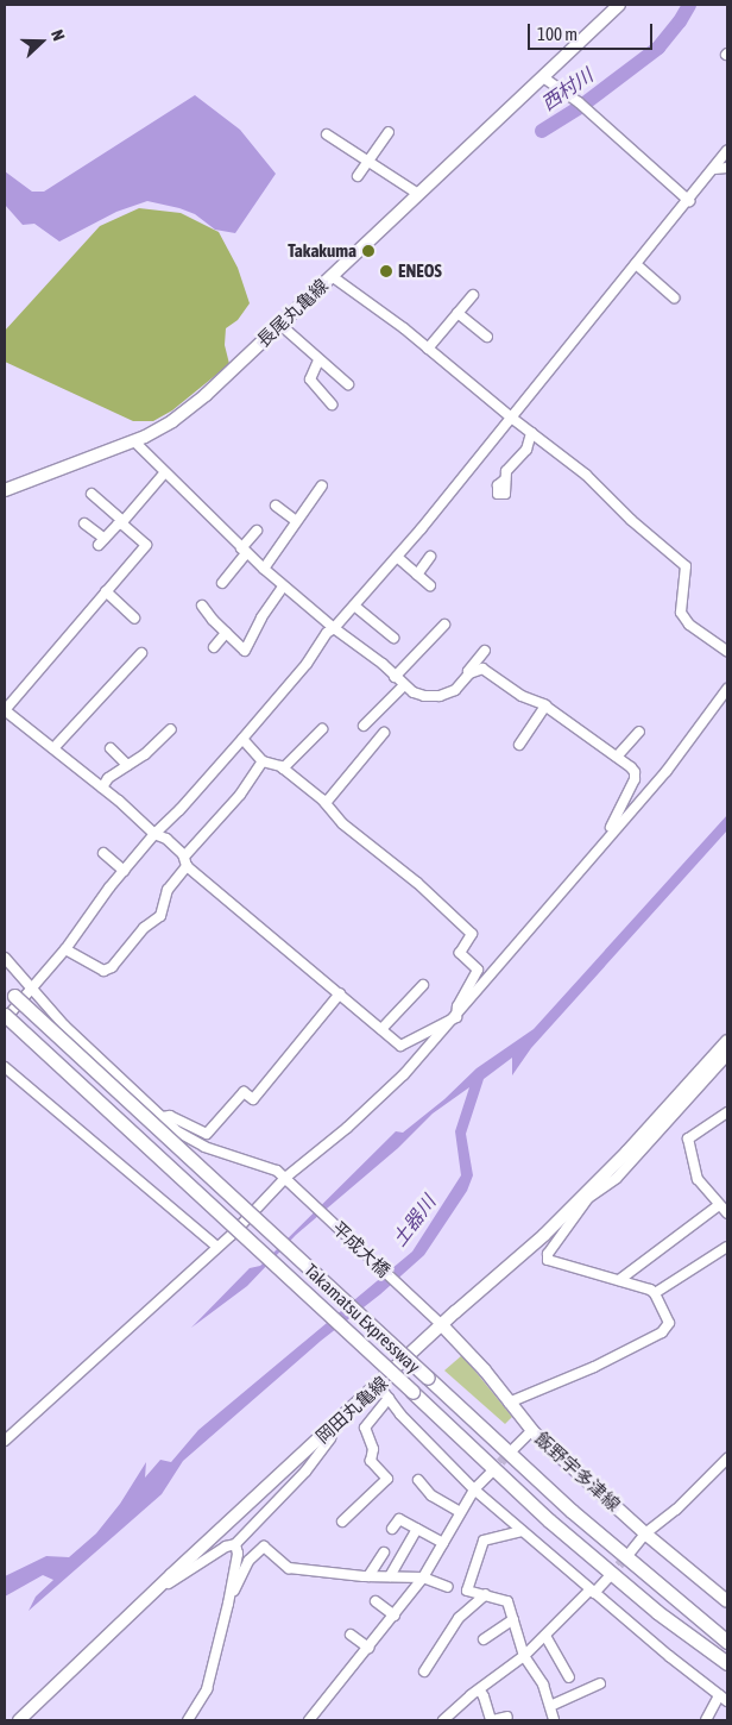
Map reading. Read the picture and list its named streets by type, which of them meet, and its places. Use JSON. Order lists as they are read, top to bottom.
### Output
{
  "streets": {
    "highway": ["Takamatsu Expressway"],
    "main road": ["長尾丸亀線", "岡田丸亀線", "飯野宇多津線"],
    "street": ["平成大橋"]
  },
  "crossings": [
    ["平成大橋", "岡田丸亀線"],
    ["平成大橋", "飯野宇多津線"],
    ["岡田丸亀線", "飯野宇多津線"]
  ],
  "water": ["西村川", "土器川"],
  "places": ["Takakuma", "ENEOS"],
  "scale_bar": "100 m",
  "north": "right"
}
